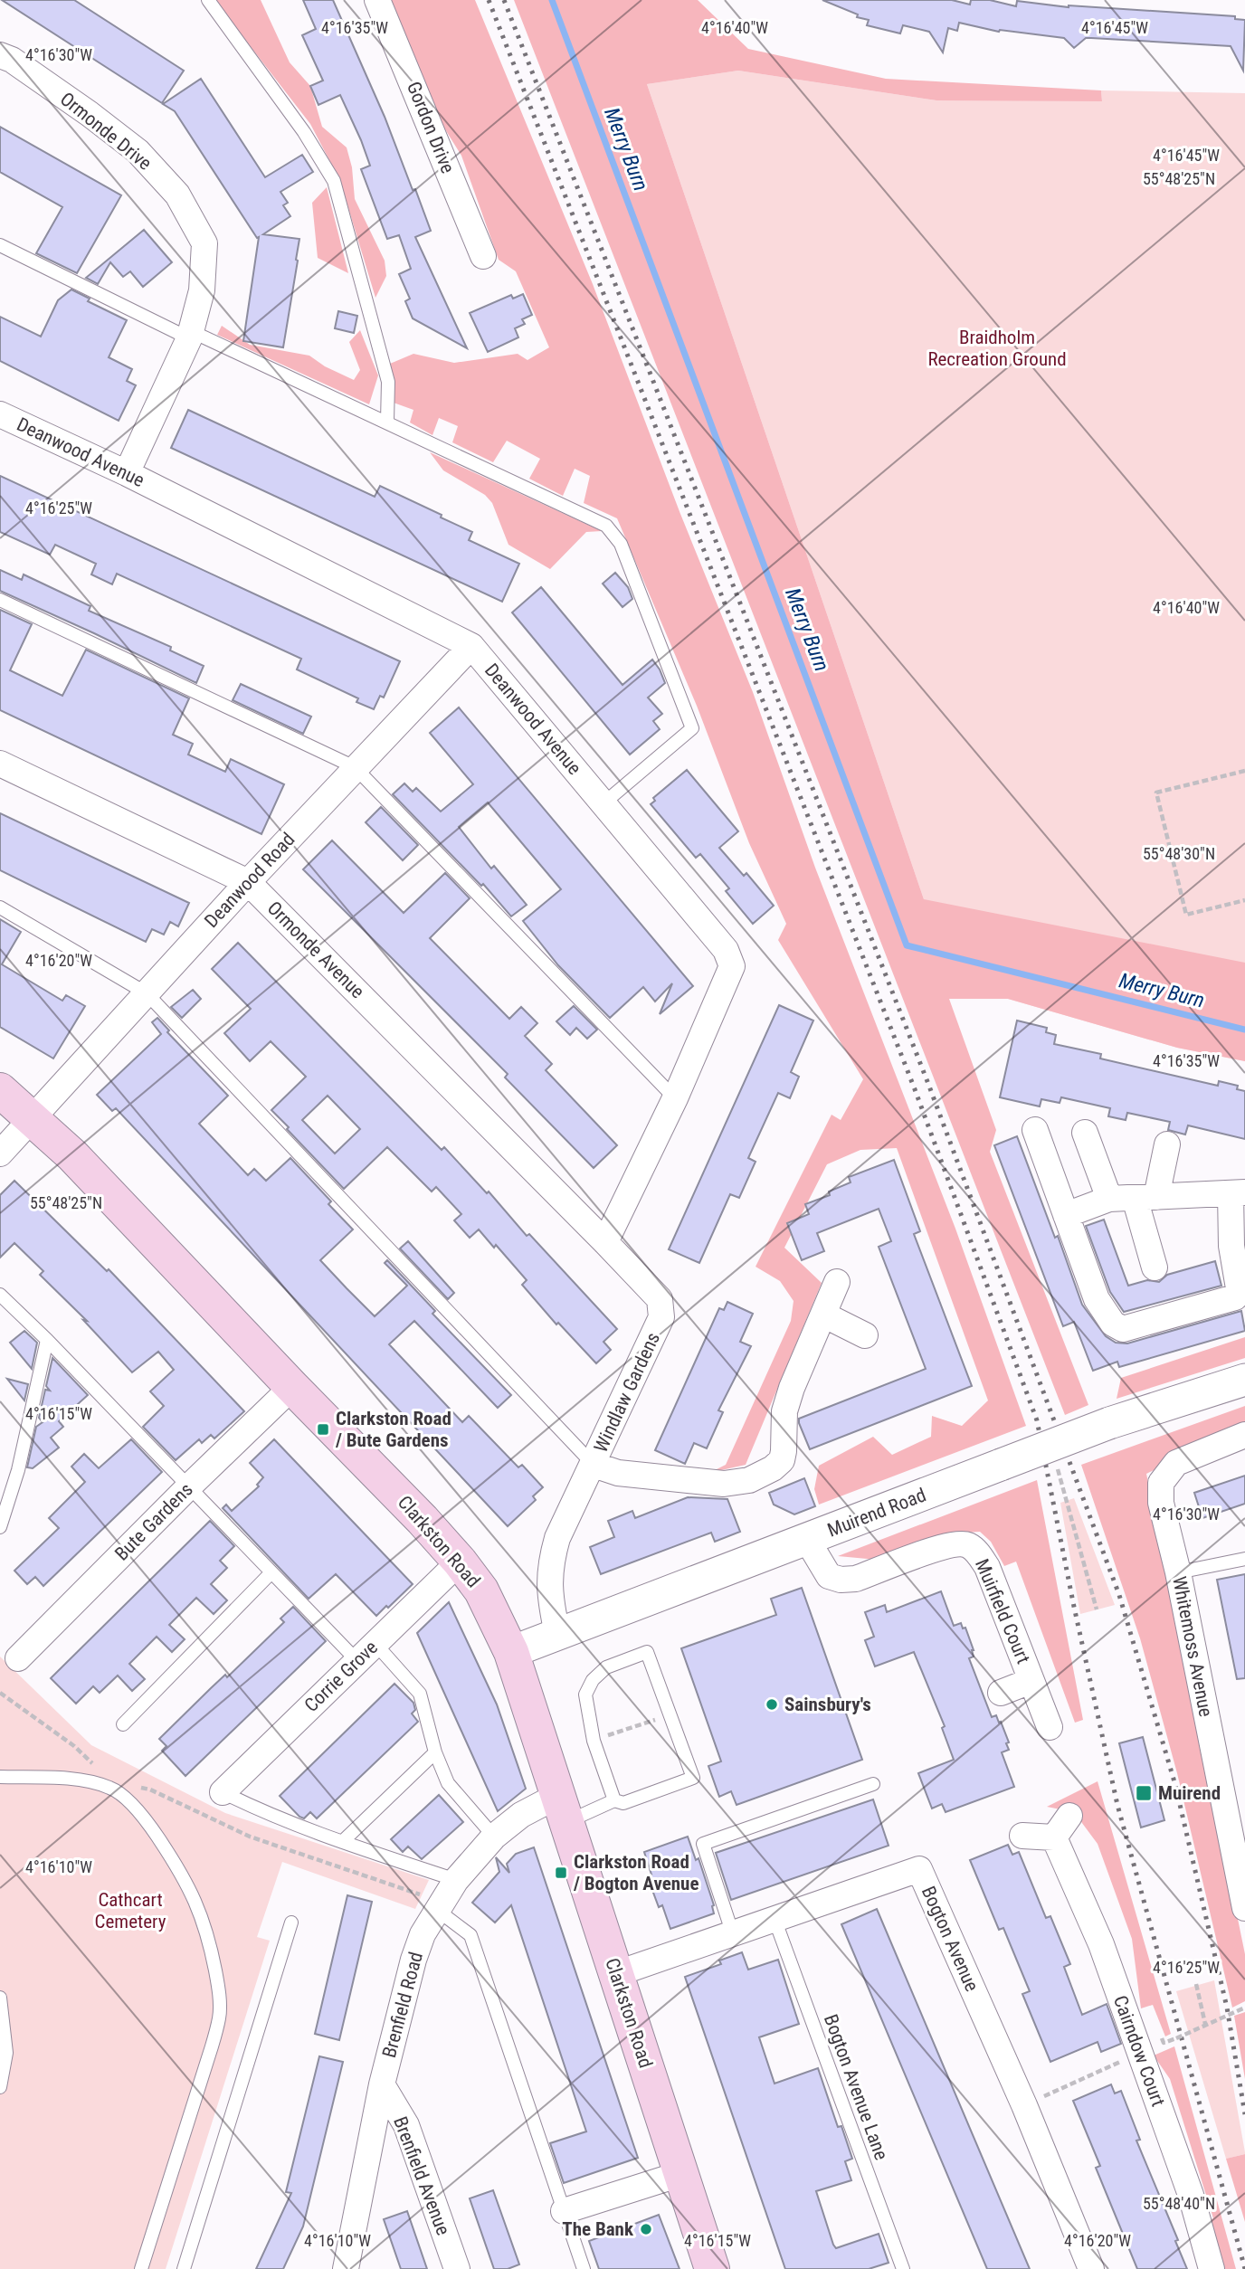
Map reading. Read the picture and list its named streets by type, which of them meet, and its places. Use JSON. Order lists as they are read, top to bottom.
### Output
{
  "streets": {
    "main road": ["Clarkston Road"],
    "street": [
      "Gordon Drive",
      "Ormonde Drive",
      "Deanwood Avenue",
      "Deanwood Road",
      "Ormonde Avenue",
      "Windlaw Gardens",
      "Muirend Road",
      "Bute Gardens",
      "Muirfield Court",
      "Whitemoss Avenue",
      "Corrie Grove",
      "Bogton Avenue",
      "Brenfield Road",
      "Cairndow Court",
      "Brenfield Avenue"
    ],
    "lane": ["Bogton Avenue Lane"]
  },
  "crossings": [
    ["Ormonde Drive", "Deanwood Avenue"],
    ["Deanwood Avenue", "Deanwood Road"],
    ["Deanwood Avenue", "Windlaw Gardens"],
    ["Deanwood Road", "Ormonde Avenue"],
    ["Deanwood Road", "Clarkston Road"],
    ["Ormonde Avenue", "Windlaw Gardens"],
    ["Windlaw Gardens", "Muirend Road"],
    ["Muirend Road", "Clarkston Road"],
    ["Muirend Road", "Muirfield Court"],
    ["Bute Gardens", "Clarkston Road"],
    ["Clarkston Road", "Corrie Grove"],
    ["Clarkston Road", "Bogton Avenue"],
    ["Clarkston Road", "Brenfield Road"],
    ["Bogton Avenue", "Bogton Avenue Lane"],
    ["Brenfield Road", "Brenfield Avenue"]
  ],
  "water": ["Merry Burn"],
  "parks": ["Braidholm Recreation Ground", "Cathcart Cemetery"],
  "places": {
    "transit": ["Clarkston Road / Bute Gardens", "Muirend", "Clarkston Road / Bogton Avenue"],
    "other": ["Sainsbury's", "The Bank"]
  },
  "coordinates": [
    "4°16'35\"W",
    "4°16'40\"W",
    "4°16'45\"W",
    "4°16'30\"W",
    "55°48'25\"N",
    "4°16'25\"W",
    "55°48'30\"N",
    "4°16'20\"W",
    "4°16'15\"W",
    "4°16'10\"W",
    "55°48'40\"N"
  ]
}
